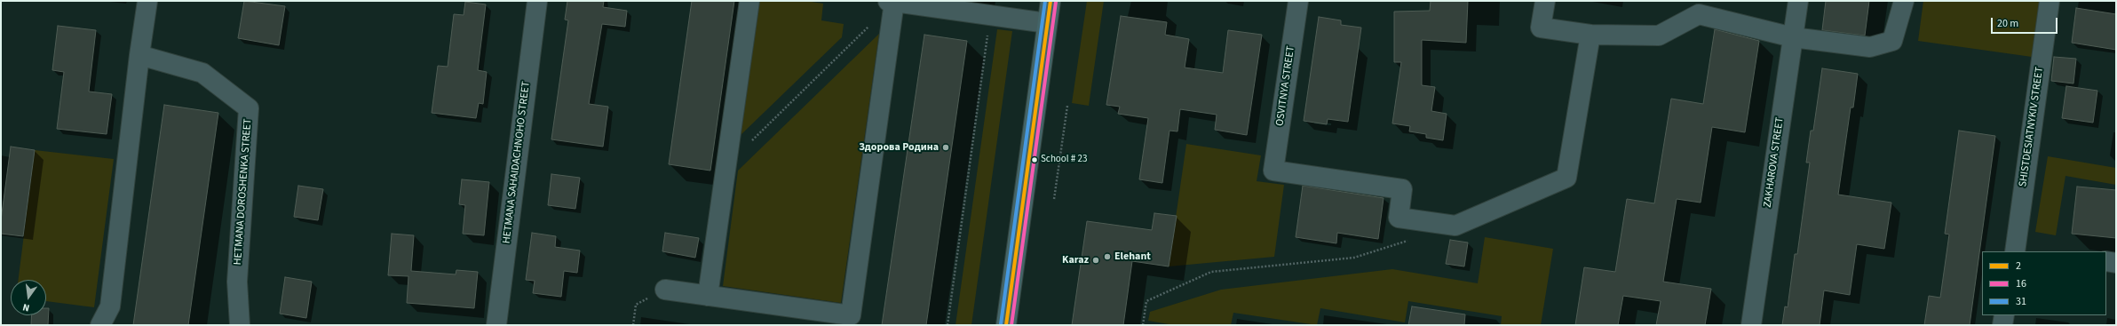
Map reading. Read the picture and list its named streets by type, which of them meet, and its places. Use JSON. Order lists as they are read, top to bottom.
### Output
{
  "streets": {
    "street": [
      "OSVITNYA STREET",
      "SHISTDESIATNYKIV STREET",
      "HETMANA SAHAIDACHNOHO STREET",
      "ZAKHAROVA STREET",
      "HETMANA DOROSHENKA STREET"
    ]
  },
  "places": [
    "Здорова Родина",
    "School # 23",
    "Elehant",
    "Karaz"
  ],
  "lines": ["transit line 2", "transit line 31", "transit line 16"],
  "legend": ["2", "16", "31"],
  "scale_bar": "20 m",
  "north": "bottom"
}
